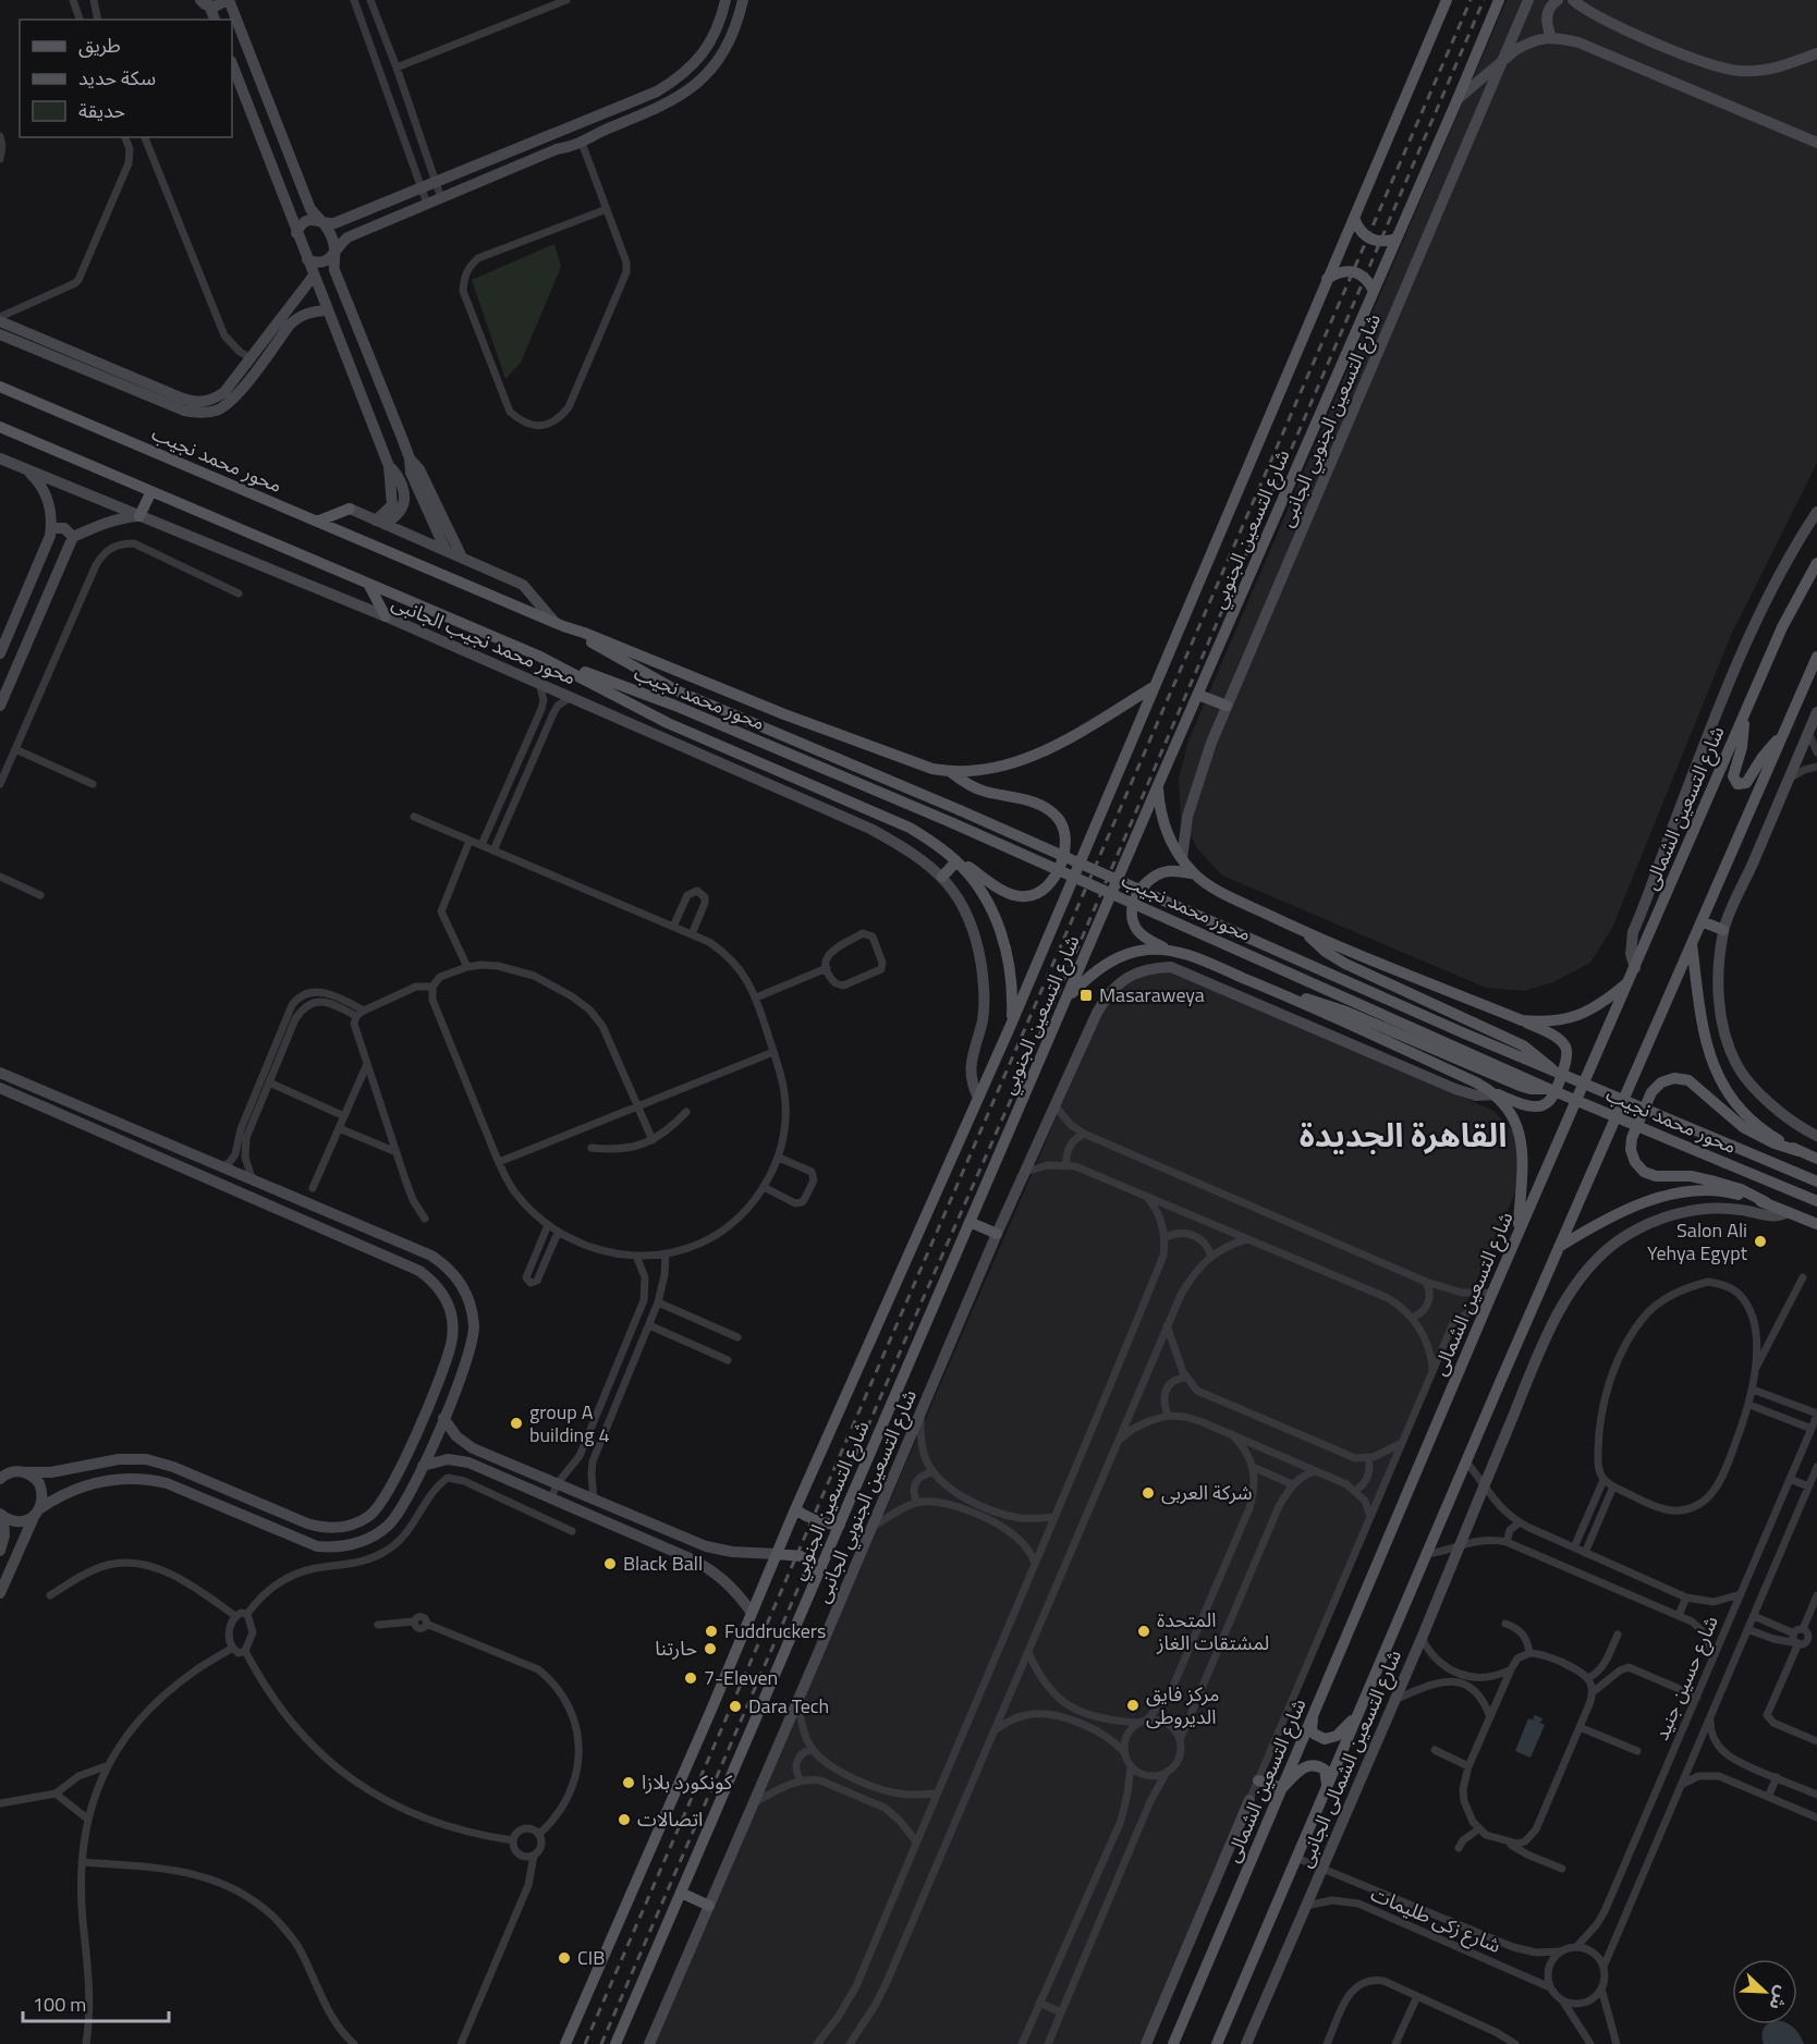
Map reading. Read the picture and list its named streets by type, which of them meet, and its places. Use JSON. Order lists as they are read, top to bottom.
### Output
{
  "streets": {
    "main road": ["محور محمد نجيب", "شارع التسعين الجنوبي", "شارع التسعين الشمالى"],
    "street": [
      "شارع التسعين الجنوبي الجانبى",
      "محور محمد نجيب الجانبى",
      "شارع حسين جنيد",
      "شارع التسعين الشمالى الجانبى",
      "شارع زكى طليمات"
    ]
  },
  "crossings": [
    ["محور محمد نجيب", "شارع التسعين الجنوبي"],
    ["شارع حسين جنيد", "شارع زكى طليمات"],
    ["شارع التسعين الشمالى الجانبى", "شارع زكى طليمات"]
  ],
  "districts": ["القاهرة الجديدة"],
  "places": {
    "transit": ["Masaraweya"],
    "other": [
      "Salon Ali Yehya Egypt",
      "group A building 4",
      "شركة العربى",
      "Black Ball",
      "Fuddruckers",
      "المتحدة لمشتقات الغاز",
      "حارتنا",
      "7-Eleven",
      "مركز فايق الديروطى",
      "Dara Tech",
      "كونكورد بلازا",
      "اتصالات",
      "CIB"
    ]
  },
  "legend": ["طريق", "سكة حديد", "حديقة"],
  "scale_bar": "100 m",
  "north": "bottom right"
}
